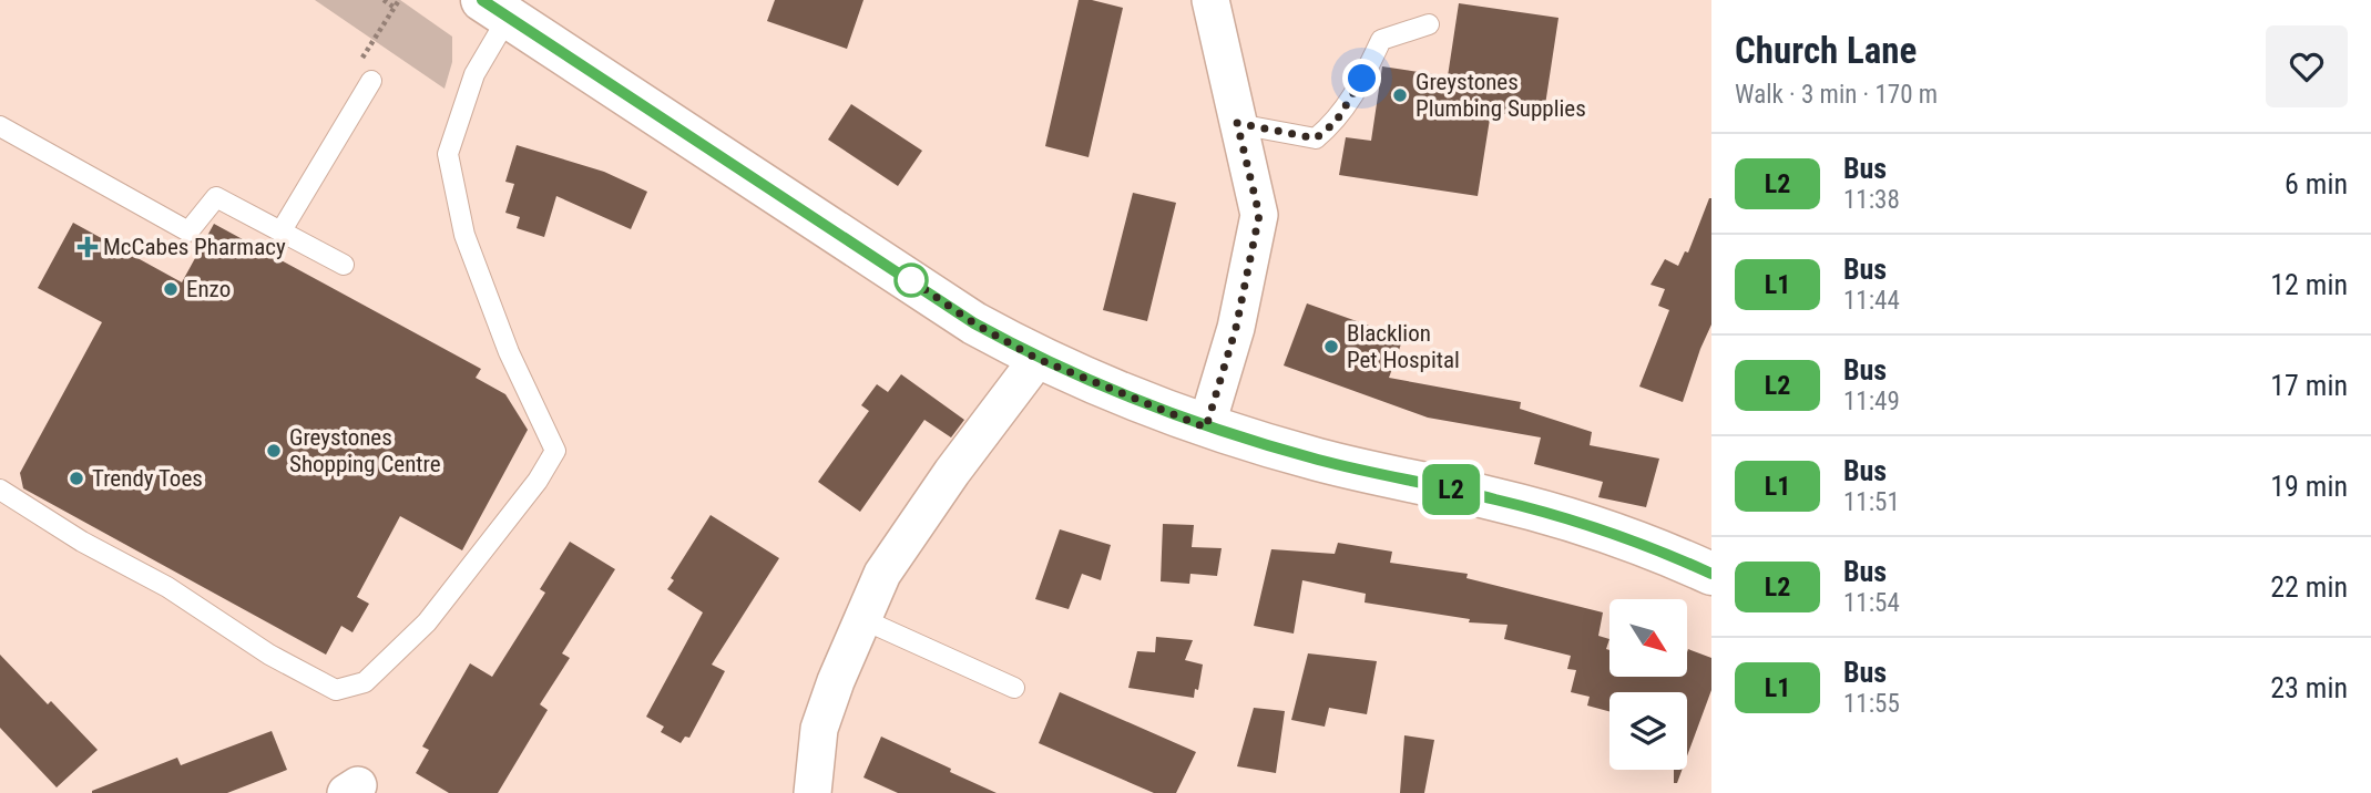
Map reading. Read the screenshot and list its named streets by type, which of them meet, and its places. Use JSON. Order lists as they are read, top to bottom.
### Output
{
  "places": {
    "other": [
      "Greystones Plumbing Supplies",
      "Enzo",
      "Blacklion Pet Hospital",
      "Greystones Shopping Centre",
      "Trendy Toes"
    ],
    "health": ["McCabes Pharmacy"]
  },
  "lines": ["bus line L2"],
  "north": "bottom right",
  "page": {
    "on_map": "L2",
    "heading": ["Church Lane", "Walk · 3 min · 170 m"],
    "list": [
      {
        "mark": "L2",
        "name": "Bus",
        "note": "11:38",
        "value": "6 min"
      },
      {
        "mark": "L1",
        "name": "Bus",
        "note": "11:44",
        "value": "12 min"
      },
      {
        "mark": "L2",
        "name": "Bus",
        "note": "11:49",
        "value": "17 min"
      },
      {
        "mark": "L1",
        "name": "Bus",
        "note": "11:51",
        "value": "19 min"
      },
      {
        "mark": "L2",
        "name": "Bus",
        "note": "11:54",
        "value": "22 min"
      },
      {
        "mark": "L1",
        "name": "Bus",
        "note": "11:55",
        "value": "23 min"
      }
    ]
  }
}
